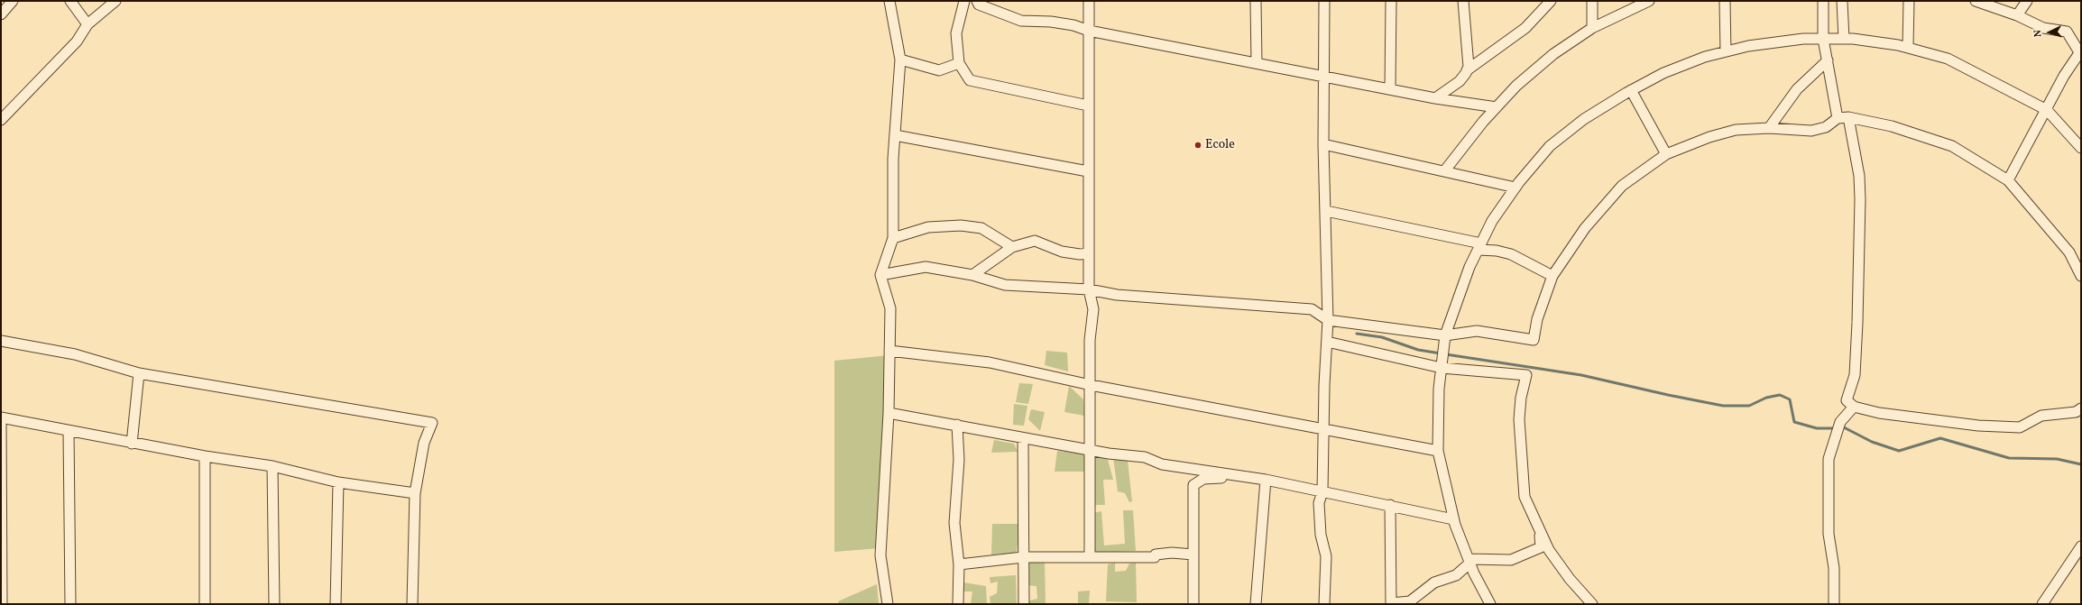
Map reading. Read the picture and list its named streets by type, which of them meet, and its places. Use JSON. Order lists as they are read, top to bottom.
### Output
{
  "places": ["Ecole"],
  "north": "left"
}
